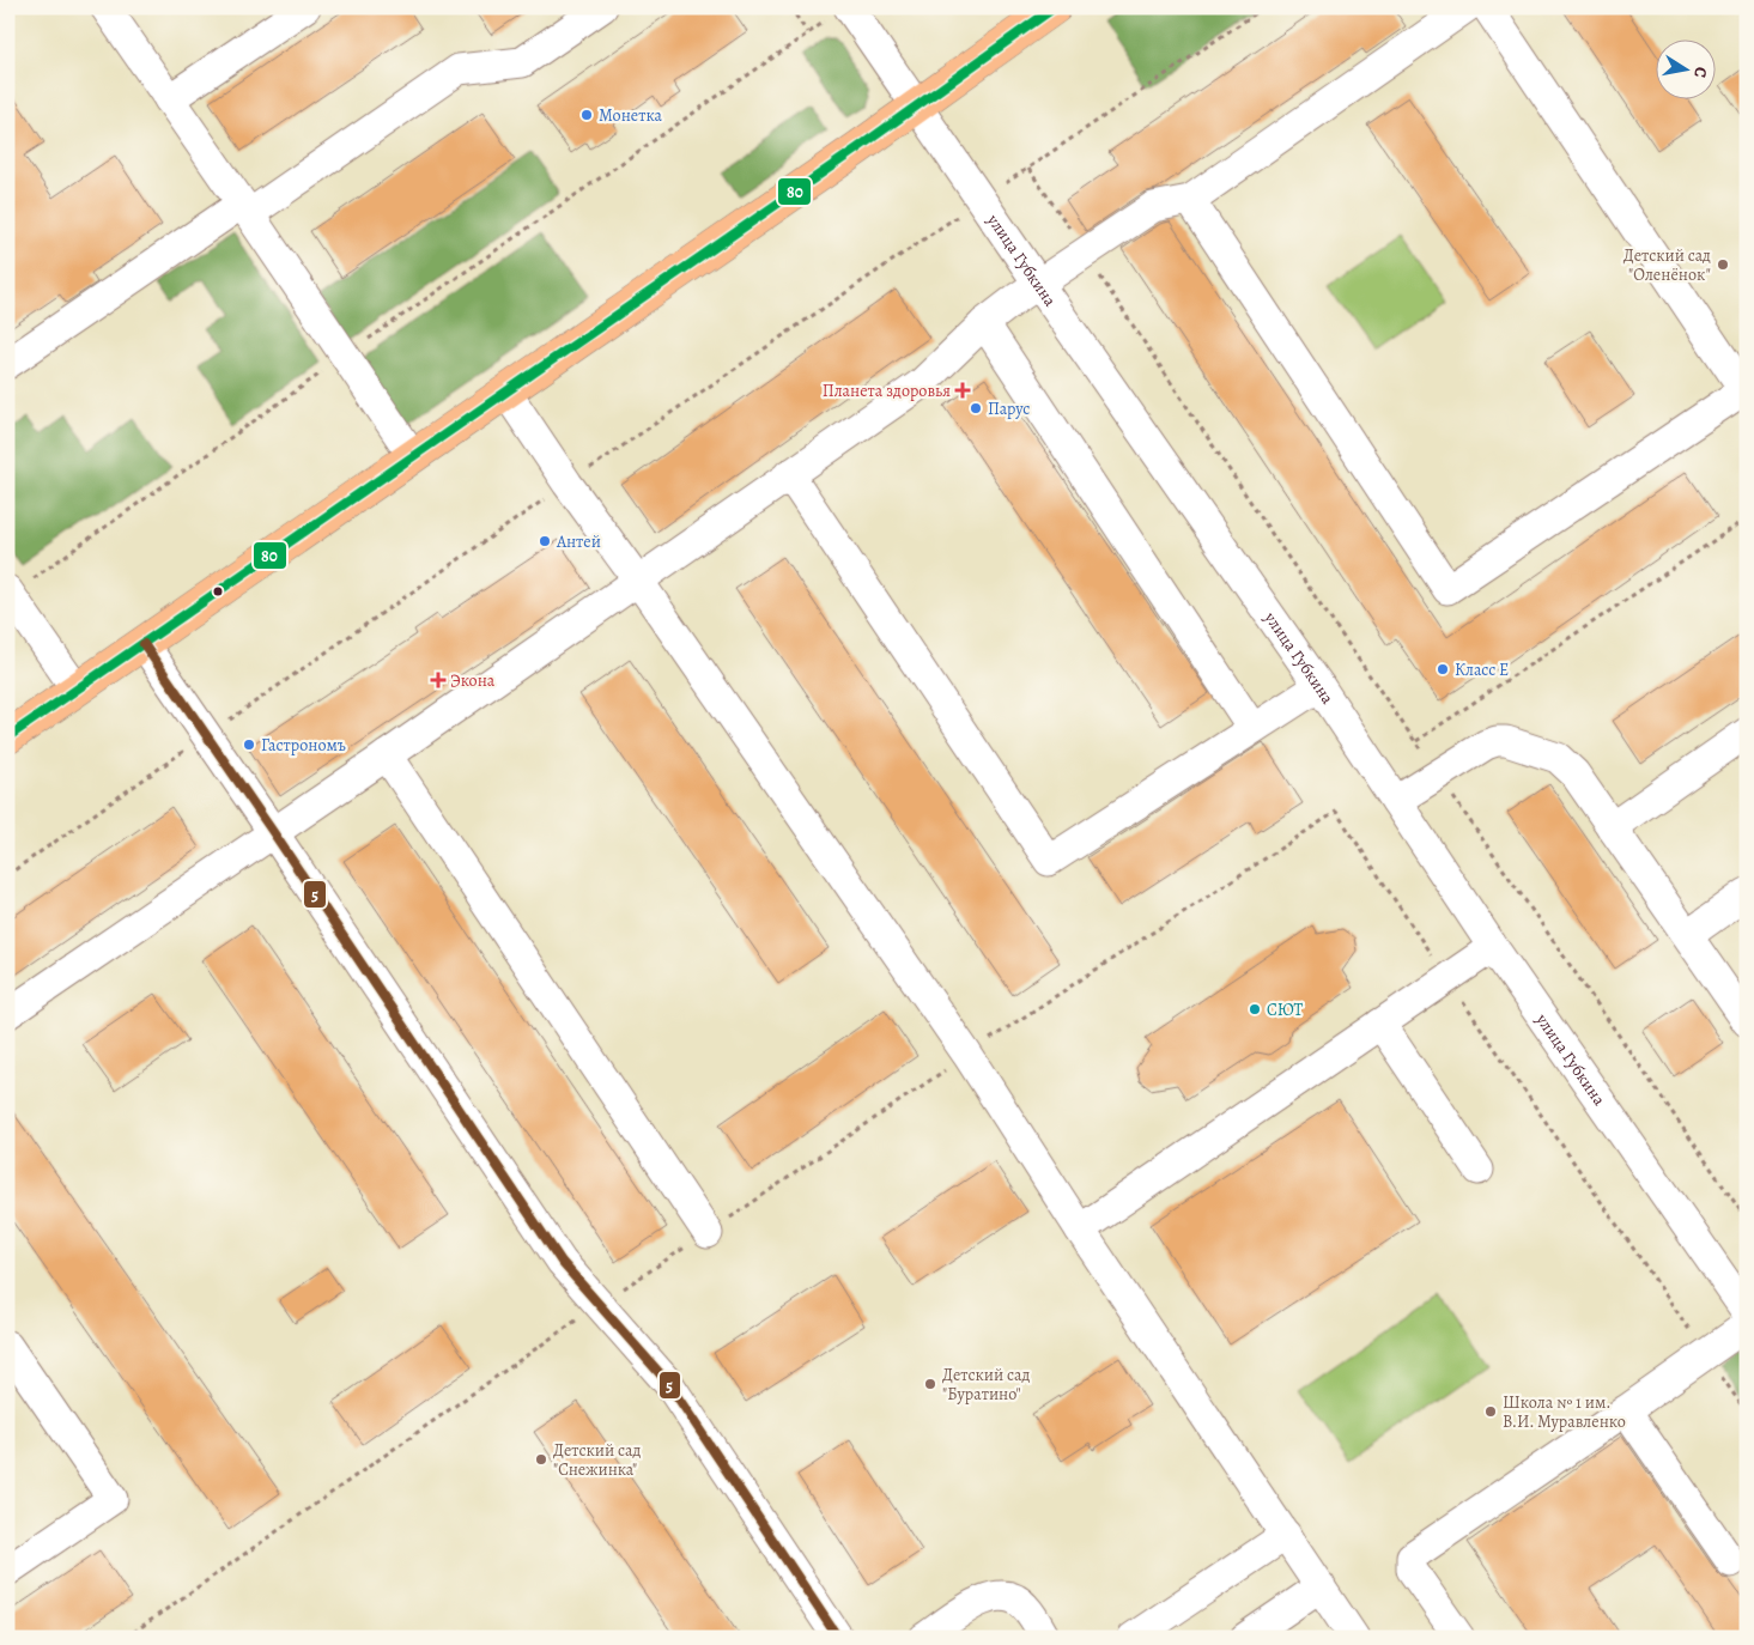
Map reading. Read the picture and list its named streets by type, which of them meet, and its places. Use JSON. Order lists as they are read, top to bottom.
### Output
{
  "streets": {
    "street": ["улица Губкина"]
  },
  "places": {
    "other": [
      "Монетка",
      "Детский сад \"Оленёнок\"",
      "Парус",
      "Антей",
      "Класс Е",
      "Гастрономъ",
      "СЮТ",
      "Детский сад \"Буратино\"",
      "Школа № 1 им. В.И. Муравленко",
      "Детский сад \"Снежинка\""
    ],
    "health": ["Планета здоровья", "Экона"]
  },
  "lines": ["transit line 80", "transit line 5"],
  "north": "right"
}
